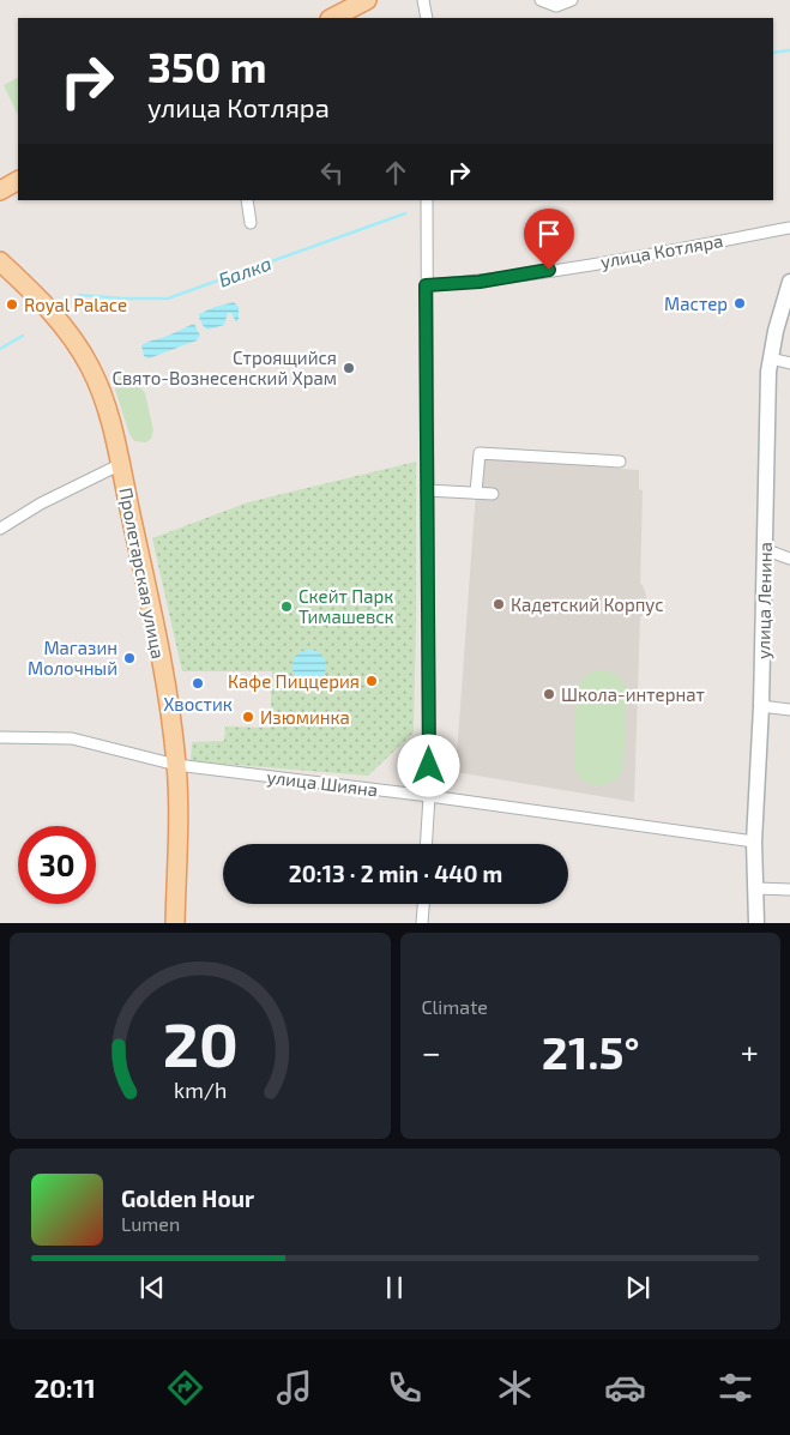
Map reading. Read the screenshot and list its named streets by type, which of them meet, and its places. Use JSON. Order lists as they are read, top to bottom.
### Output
{
  "streets": {
    "main road": ["Пролетарская улица", "улица Ленина"],
    "street": ["улица Котляра", "улица Шияна"]
  },
  "crossings": [
    ["Пролетарская улица", "улица Шияна"],
    ["улица Ленина", "улица Шияна"]
  ],
  "water": ["Балка"],
  "places": [
    "Мастер",
    "Royal Palace",
    "Строящийся Свято-Вознесенский Храм",
    "Кадетский Корпус",
    "Скейт Парк Тимашевск",
    "Магазин Молочный",
    "Кафе Пиццерия",
    "Хвостик",
    "Школа-интернат",
    "Изюминка"
  ],
  "page": {
    "turn": ["350 m", "улица Котляра"],
    "limit": "30",
    "trip": "20:13 · 2 min · 440 m",
    "tile": "Climate",
    "heat": ["−", "21.5°", "+"],
    "song": ["Golden Hour", "Lumen"],
    "tabs": "20:11",
    "gauge": ["20", "km/h"]
  }
}
